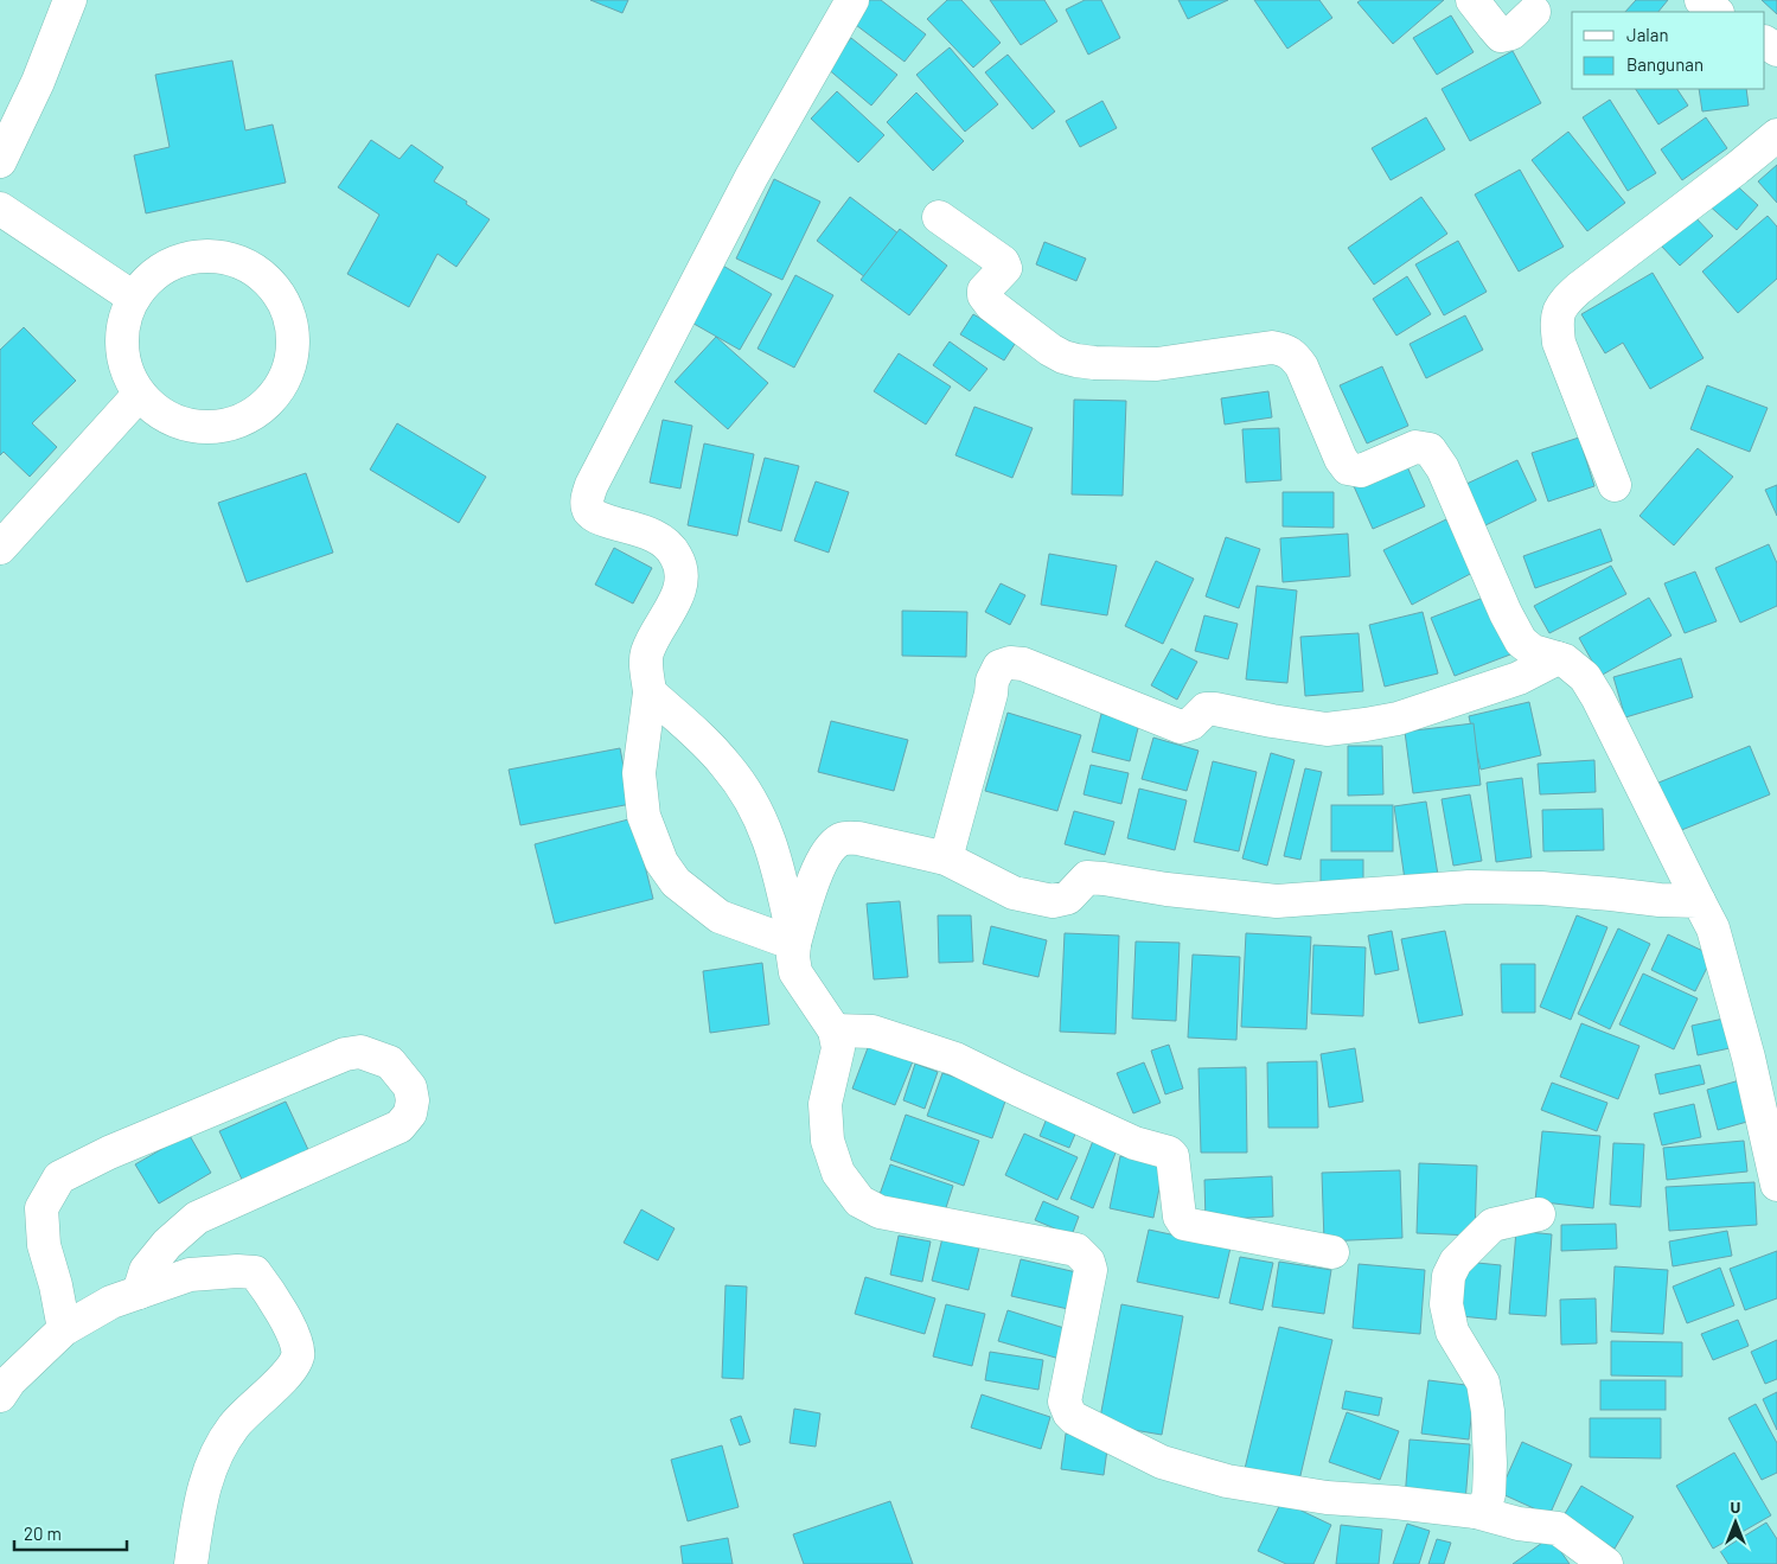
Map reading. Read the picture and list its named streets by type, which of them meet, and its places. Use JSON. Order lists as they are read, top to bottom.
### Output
{
  "legend": ["Jalan", "Bangunan"],
  "scale_bar": "20 m",
  "north": "top"
}
